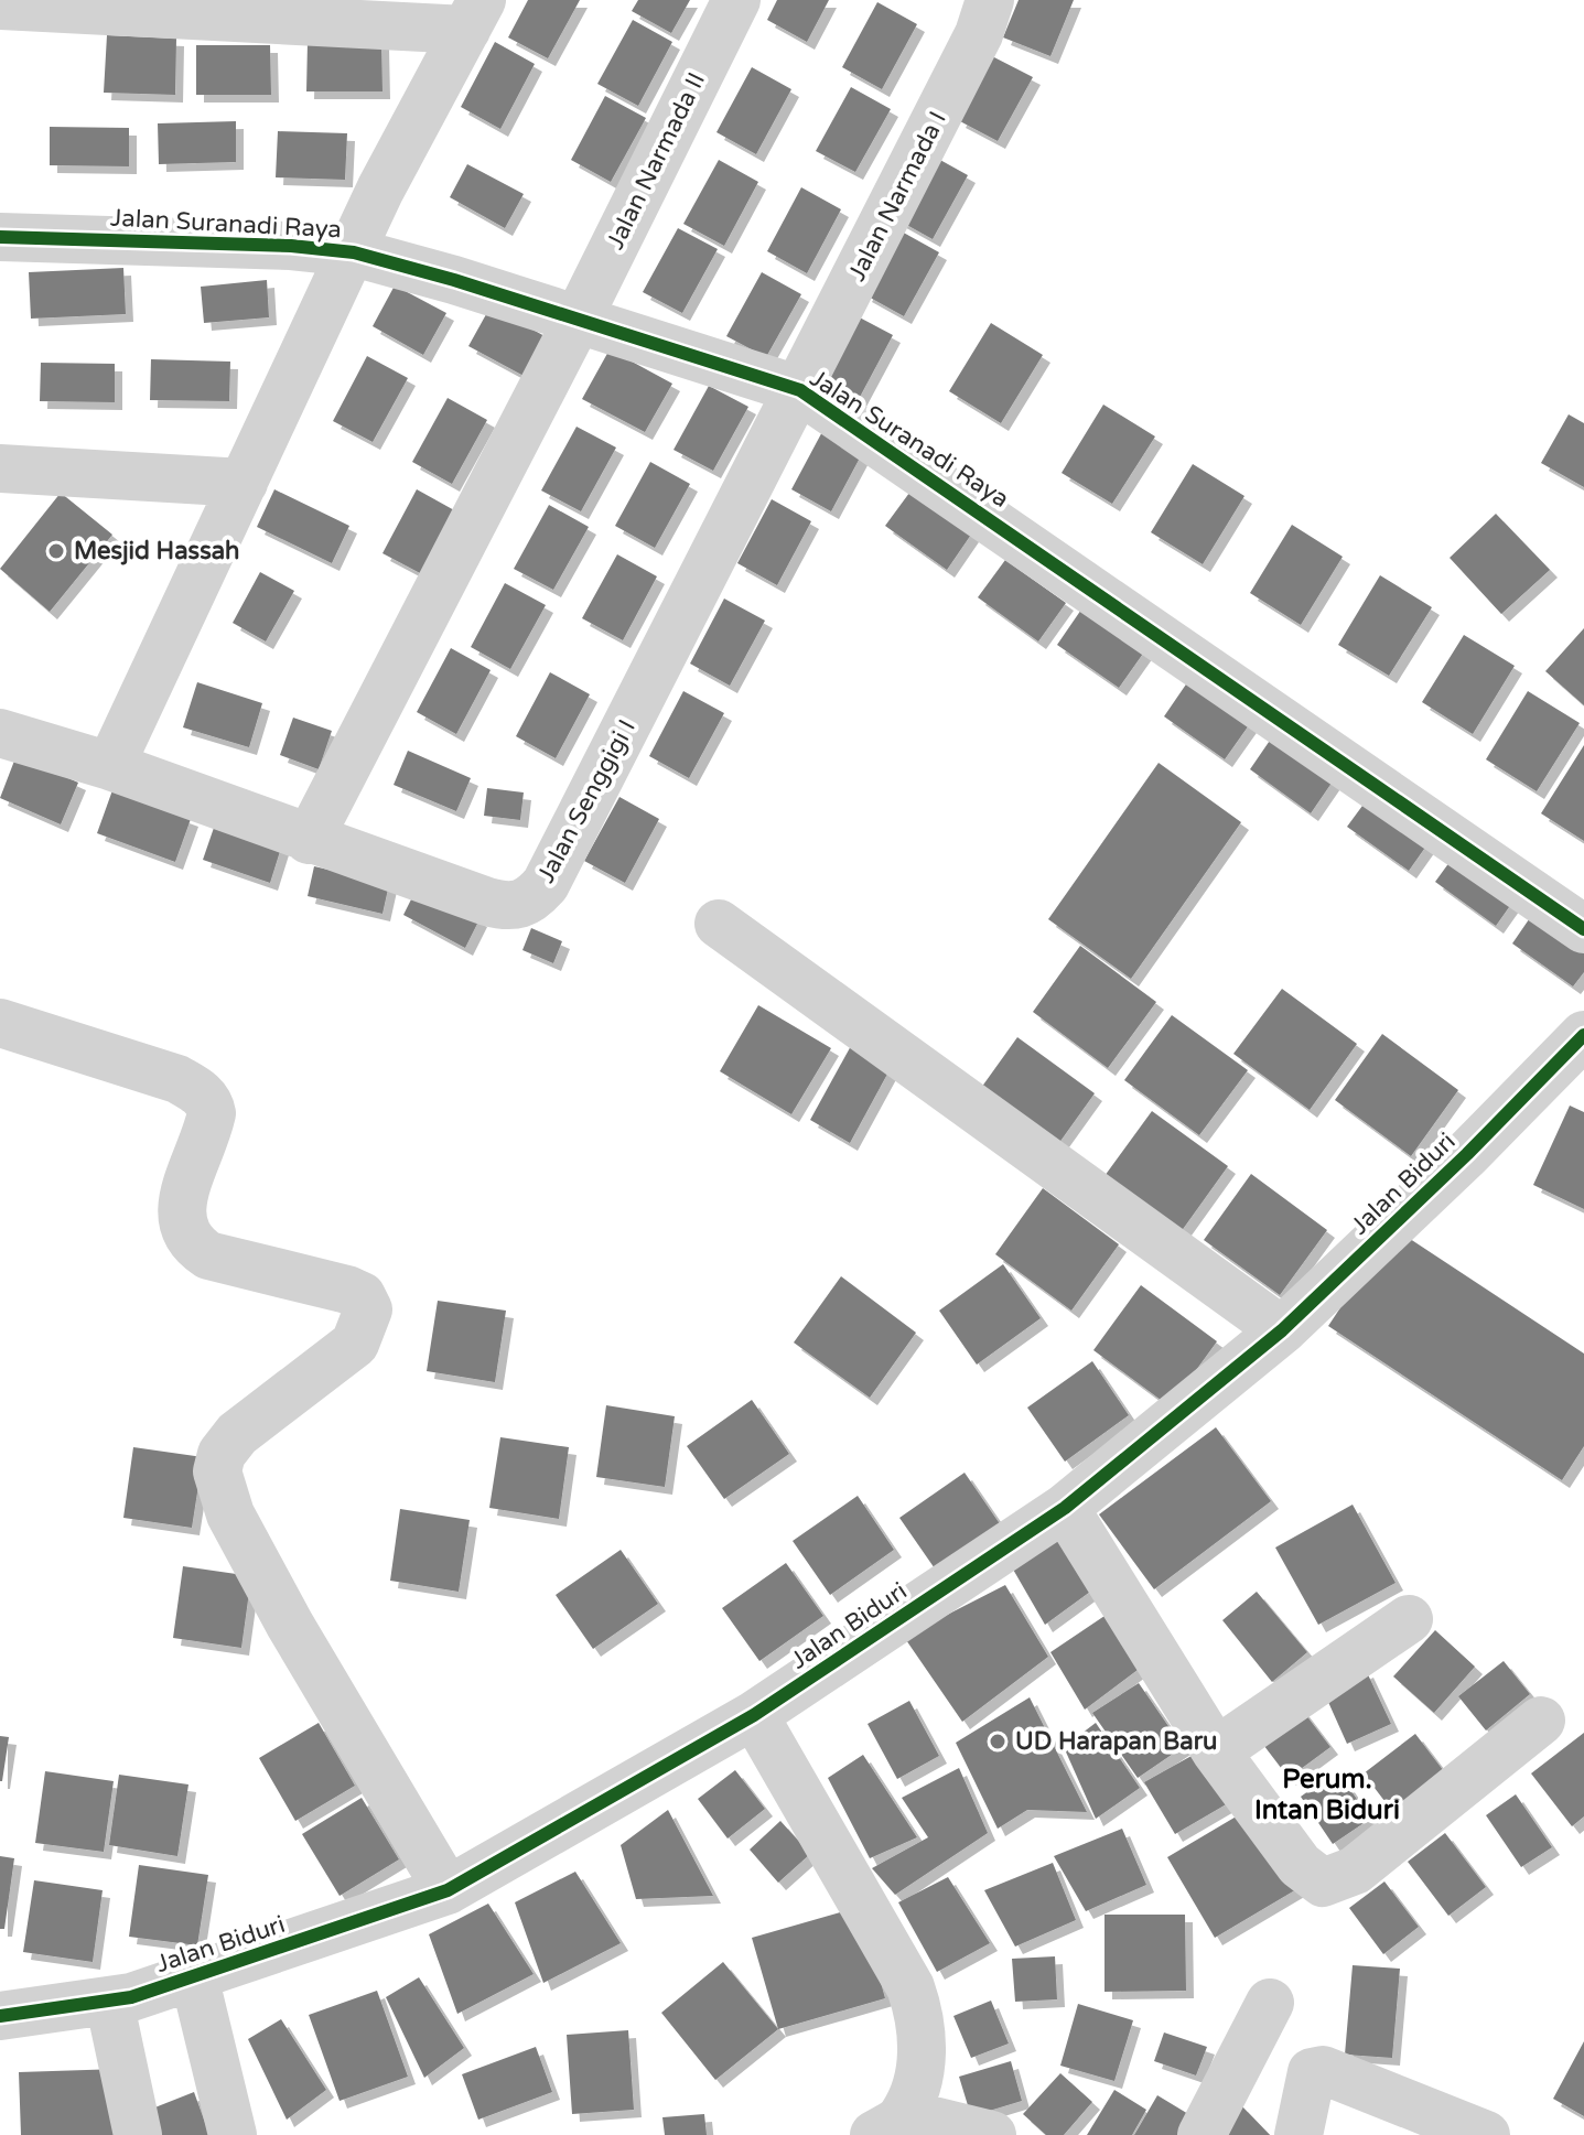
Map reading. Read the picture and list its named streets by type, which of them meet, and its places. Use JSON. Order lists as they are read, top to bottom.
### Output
{
  "streets": {
    "street": [
      "Jalan Narmada II",
      "Jalan Narmada I",
      "Jalan Suranadi Raya",
      "Jalan Senggigi I",
      "Jalan Biduri"
    ]
  },
  "crossings": [
    ["Jalan Narmada II", "Jalan Suranadi Raya"],
    ["Jalan Narmada II", "Jalan Senggigi I"],
    ["Jalan Narmada I", "Jalan Suranadi Raya"],
    ["Jalan Narmada I", "Jalan Senggigi I"],
    ["Jalan Suranadi Raya", "Jalan Senggigi I"]
  ],
  "districts": ["Perum. Intan Biduri"],
  "places": ["Mesjid Hassah", "UD Harapan Baru"]
}
